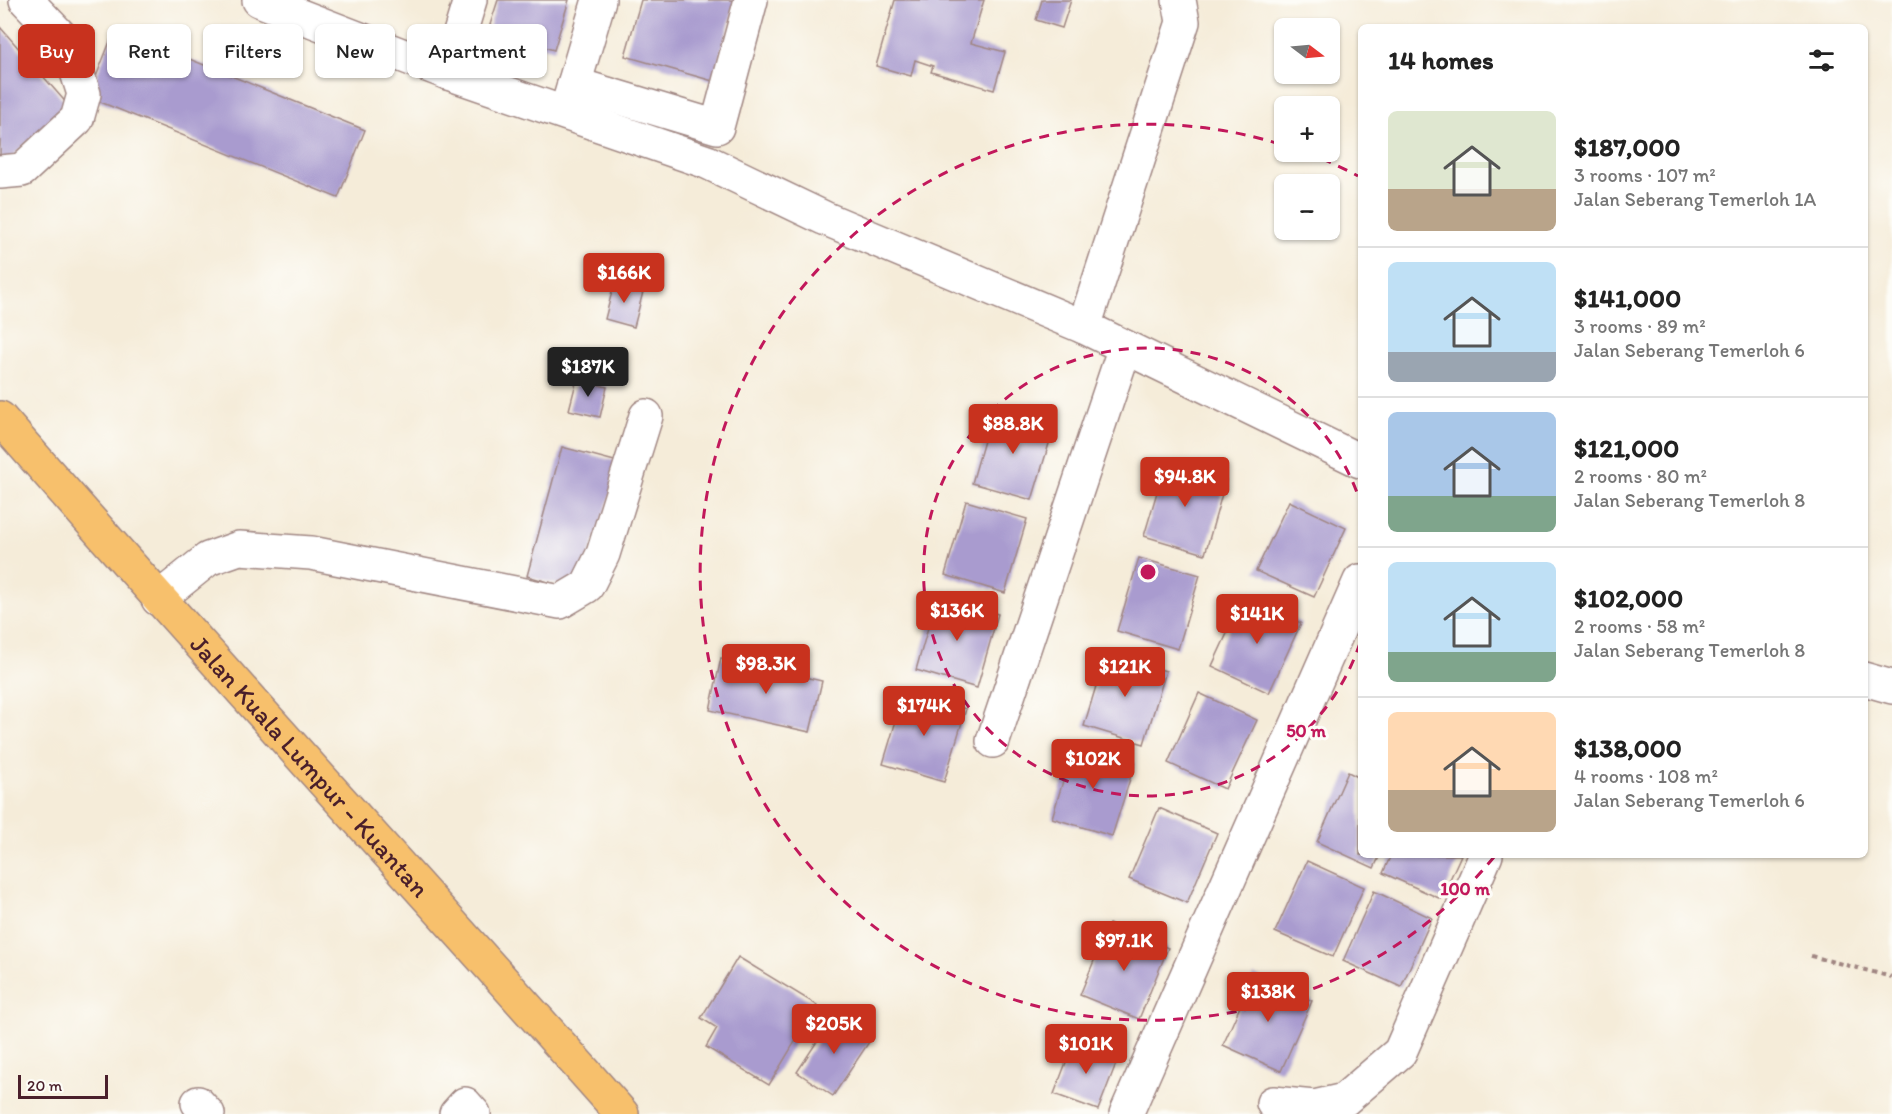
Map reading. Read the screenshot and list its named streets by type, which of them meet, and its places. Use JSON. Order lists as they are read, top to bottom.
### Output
{
  "streets": {
    "highway": ["Jalan Kuala Lumpur - Kuantan"]
  },
  "scale_bar": "20 m",
  "north": "right",
  "page": {
    "map_buttons": ["+", "−"],
    "chip": [
      "Buy",
      "Rent",
      "Filters",
      "New",
      "Apartment"
    ],
    "heading": "14 homes",
    "list": [
      {
        "name": "$187,000",
        "note": "3 rooms · 107 m² · Jalan Seberang Temerloh 1A"
      },
      {
        "name": "$141,000",
        "note": "3 rooms · 89 m² · Jalan Seberang Temerloh 6"
      },
      {
        "name": "$121,000",
        "note": "2 rooms · 80 m² · Jalan Seberang Temerloh 8"
      },
      {
        "name": "$102,000",
        "note": "2 rooms · 58 m² · Jalan Seberang Temerloh 8"
      },
      {
        "name": "$138,000",
        "note": "4 rooms · 108 m² · Jalan Seberang Temerloh 6"
      }
    ],
    "price": [
      "$166K",
      "$187K",
      "$88.8K",
      "$94.8K",
      "$136K",
      "$141K",
      "$98.3K",
      "$121K",
      "$174K",
      "$102K",
      "$97.1K",
      "$138K",
      "$205K",
      "$101K"
    ],
    "scale": "20 m"
  },
  "rings": ["50 m", "100 m"]
}
